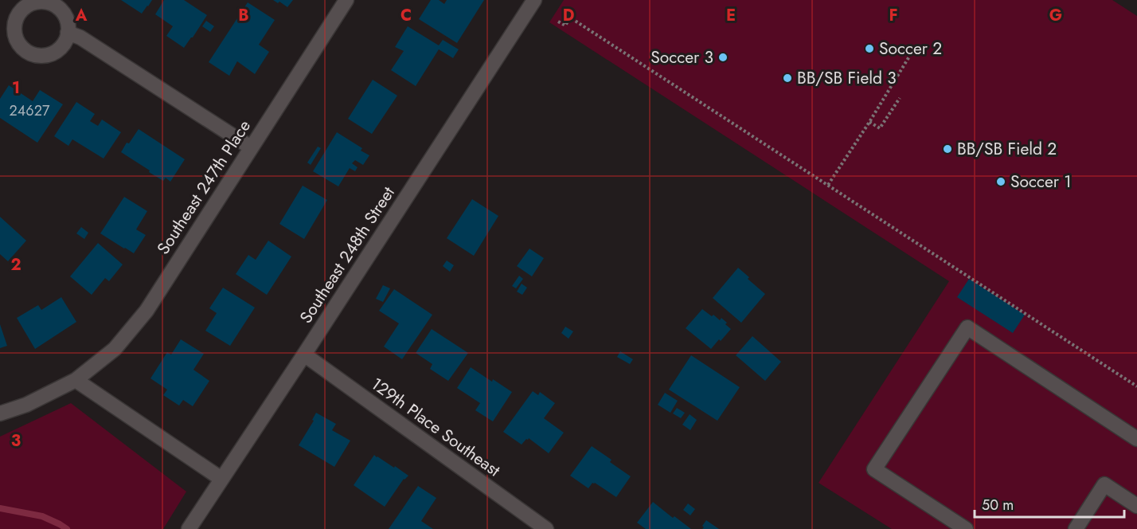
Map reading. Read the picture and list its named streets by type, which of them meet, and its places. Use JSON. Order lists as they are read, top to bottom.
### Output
{
  "streets": {
    "street": ["Southeast 247th Place", "Southeast 248th Street", "129th Place Southeast"]
  },
  "crossings": [
    ["Southeast 248th Street", "129th Place Southeast"]
  ],
  "places": [
    "Soccer 2",
    "Soccer 3",
    "BB/SB Field 3",
    "BB/SB Field 2",
    "Soccer 1"
  ],
  "house_numbers": ["24627"],
  "scale_bar": "50 m",
  "grid": {
    "columns": [
      "A",
      "B",
      "C",
      "D",
      "E",
      "F",
      "G"
    ],
    "rows": ["1", "2", "3"]
  }
}
